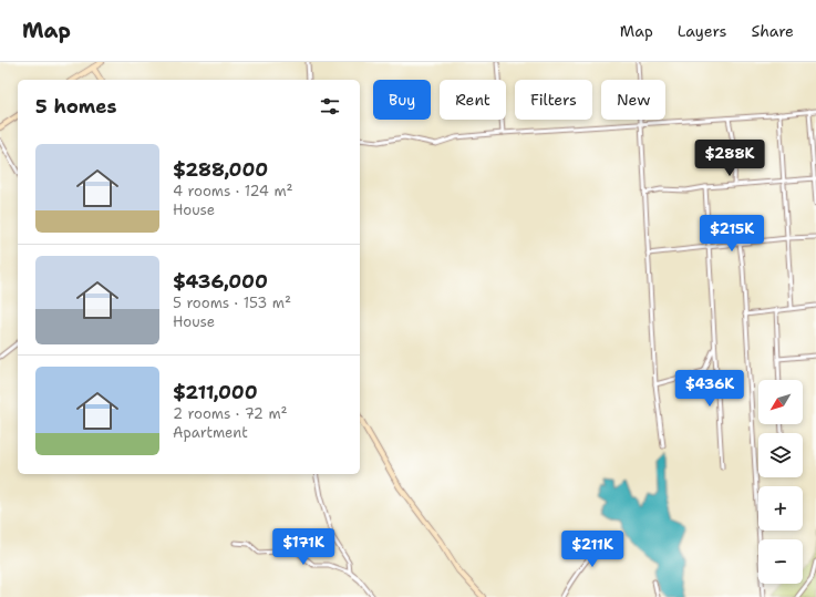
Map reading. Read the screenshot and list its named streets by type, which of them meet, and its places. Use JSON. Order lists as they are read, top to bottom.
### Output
{
  "north": "bottom left",
  "page": {
    "header": "Map",
    "nav": ["Map", "Layers", "Share"],
    "chip": [
      "Buy",
      "Rent",
      "Filters",
      "New"
    ],
    "heading": "5 homes",
    "list": [
      {
        "name": "$288,000",
        "note": "4 rooms · 124 m² · House"
      },
      {
        "name": "$436,000",
        "note": "5 rooms · 153 m² · House"
      },
      {
        "name": "$211,000",
        "note": "2 rooms · 72 m² · Apartment"
      }
    ],
    "price": [
      "$288K",
      "$215K",
      "$436K",
      "$171K",
      "$211K"
    ],
    "map_buttons": ["+", "−"]
  }
}
